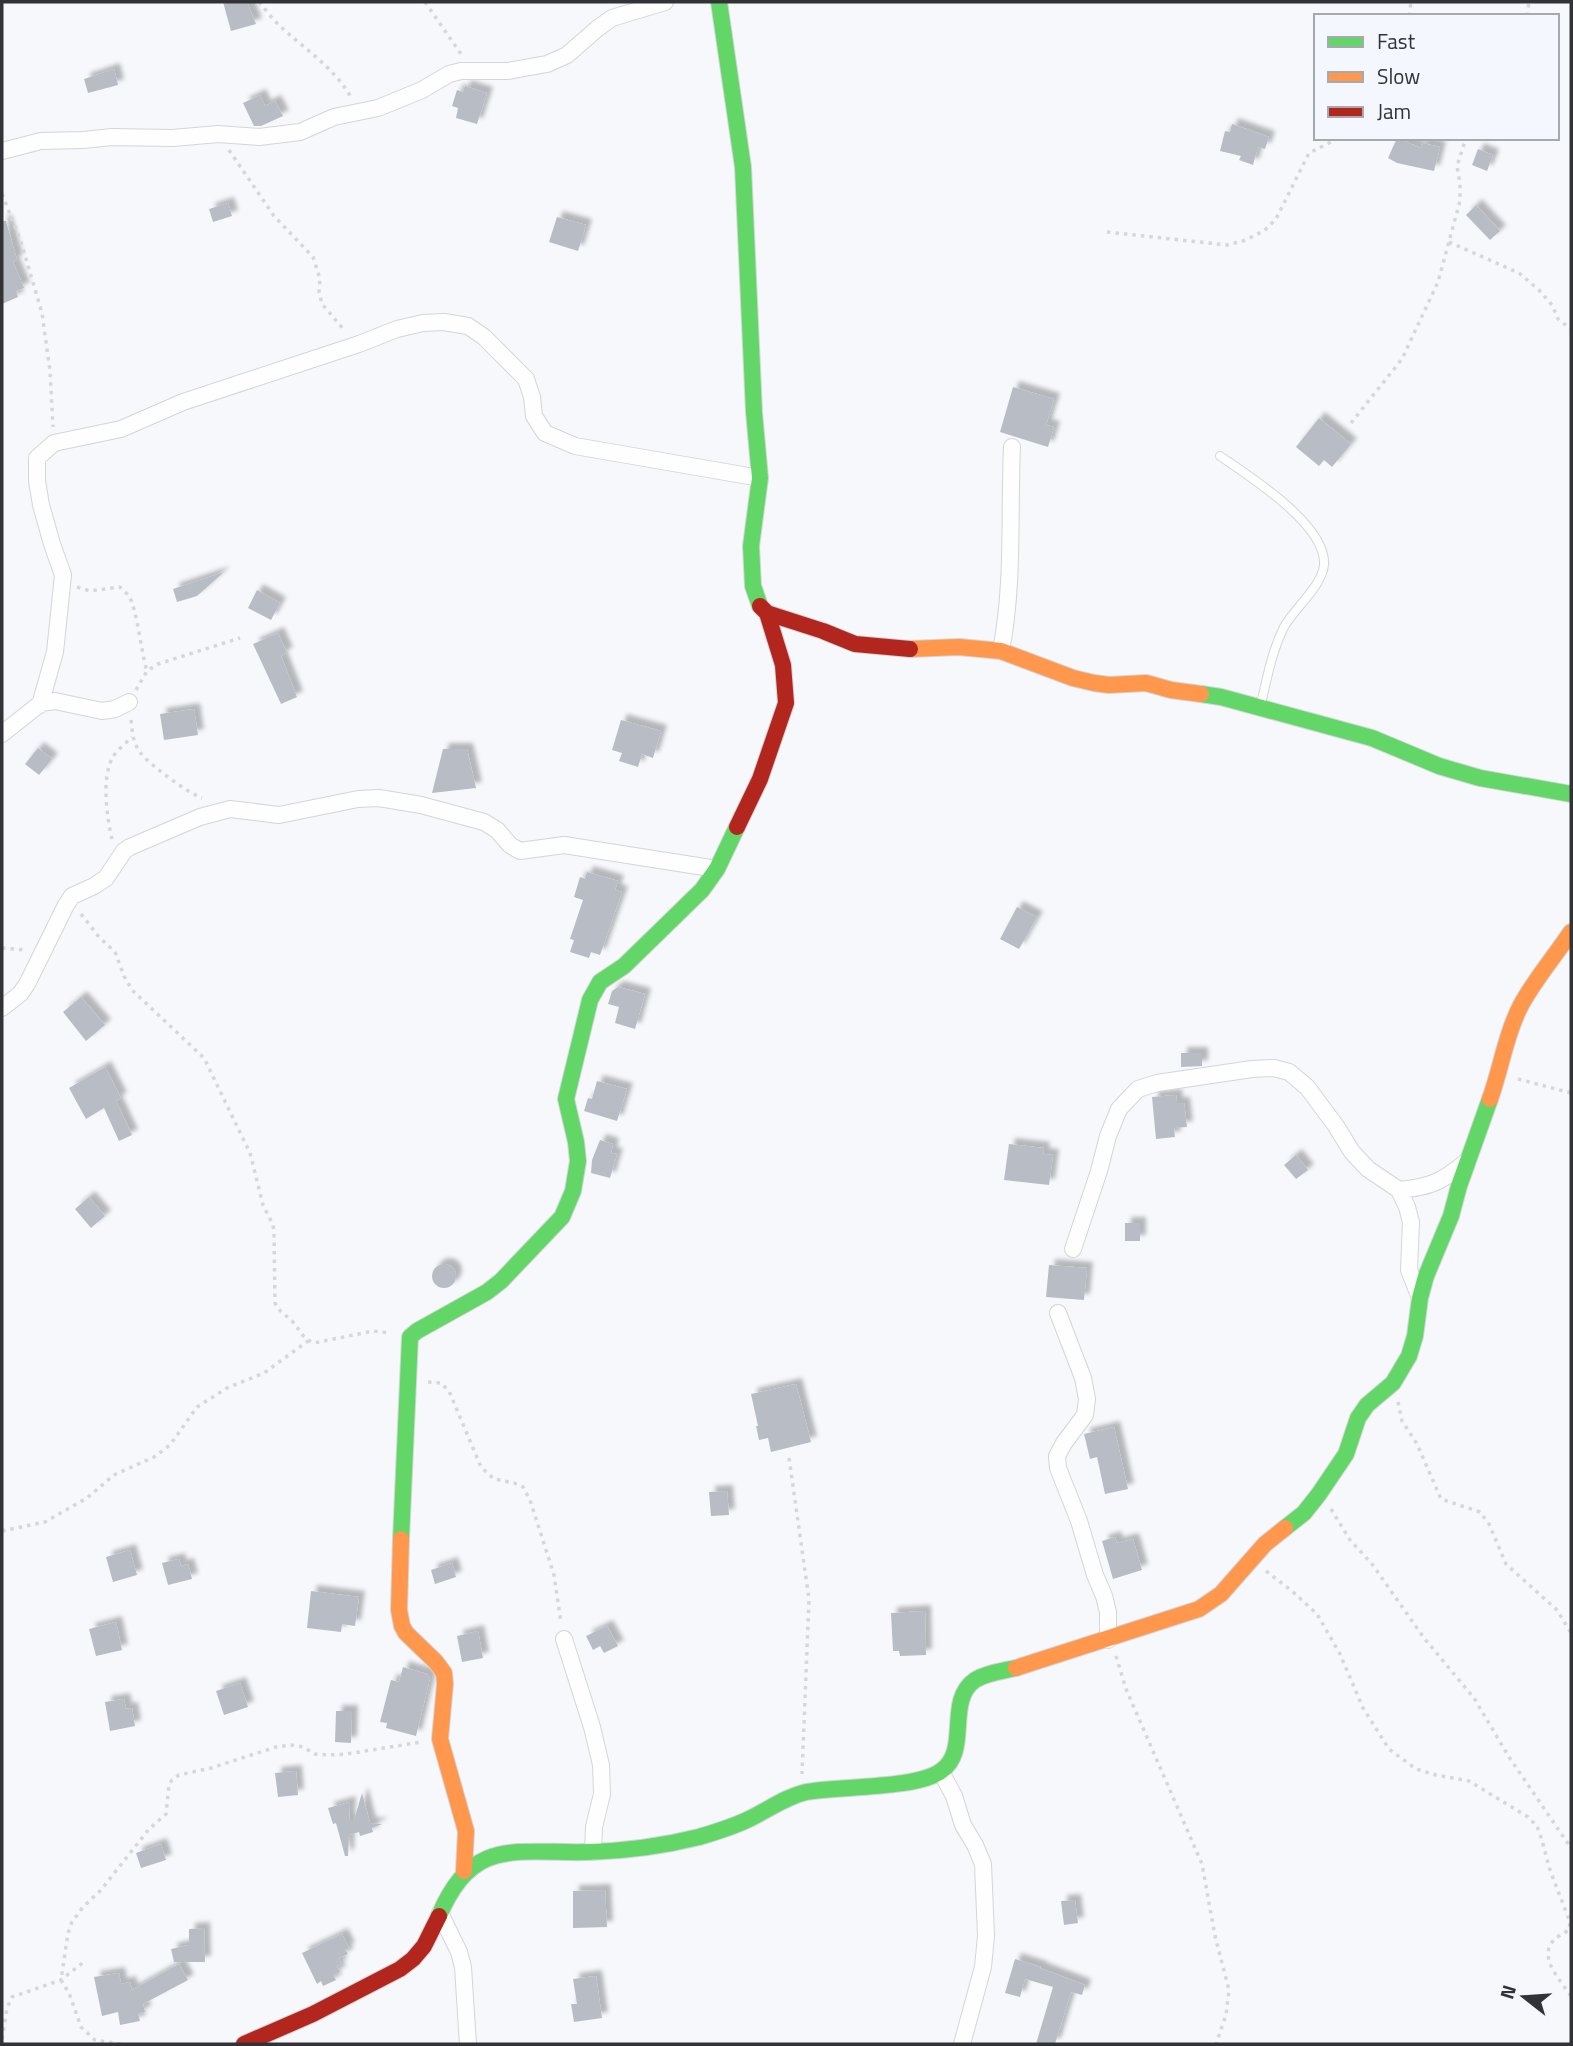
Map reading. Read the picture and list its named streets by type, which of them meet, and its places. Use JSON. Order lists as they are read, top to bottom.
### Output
{
  "legend": ["Fast", "Slow", "Jam"],
  "north": "left"
}
